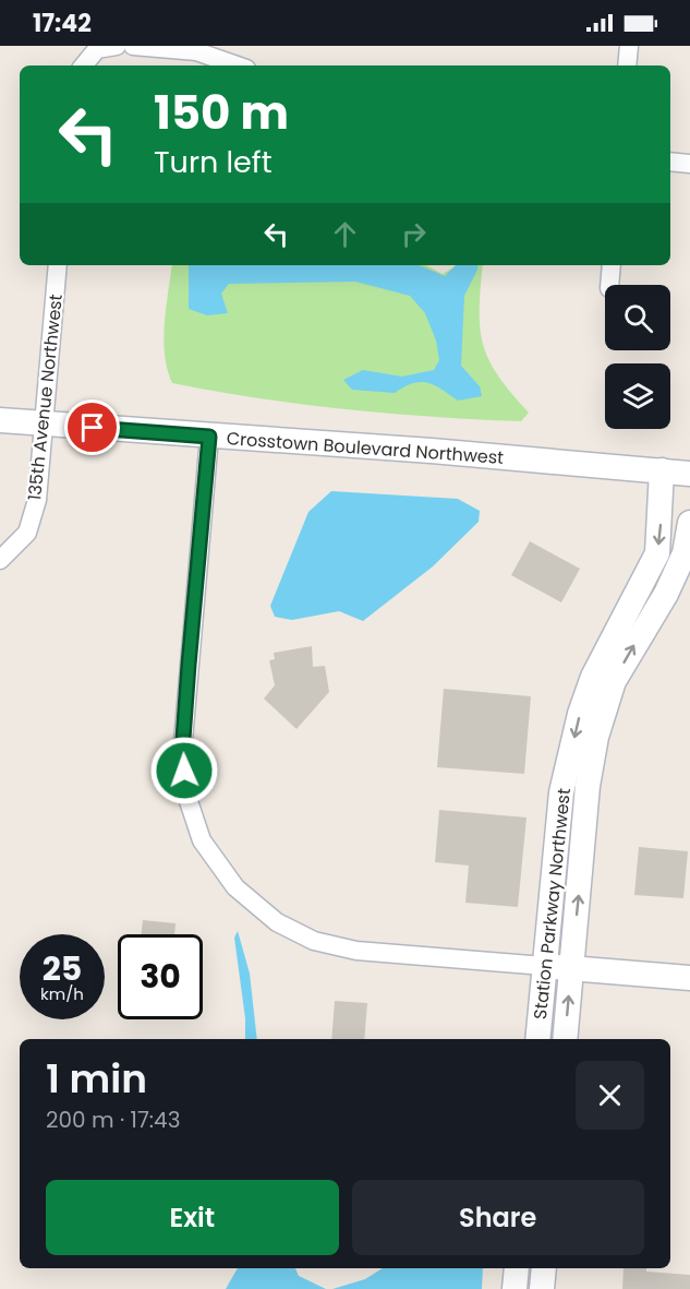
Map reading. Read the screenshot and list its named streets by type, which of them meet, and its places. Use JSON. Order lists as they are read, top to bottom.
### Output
{
  "streets": {
    "street": ["135th Avenue Northwest", "Crosstown Boulevard Northwest", "Station Parkway Northwest"]
  },
  "crossings": [
    ["135th Avenue Northwest", "Crosstown Boulevard Northwest"],
    ["Crosstown Boulevard Northwest", "Station Parkway Northwest"]
  ],
  "page": {
    "status": "17:42",
    "turn": ["150 m", "Turn left"],
    "speed": "25 km/h",
    "limit": "30",
    "heading": ["1 min", "200 m · 17:43"],
    "buttons": ["Exit", "Share"]
  }
}
